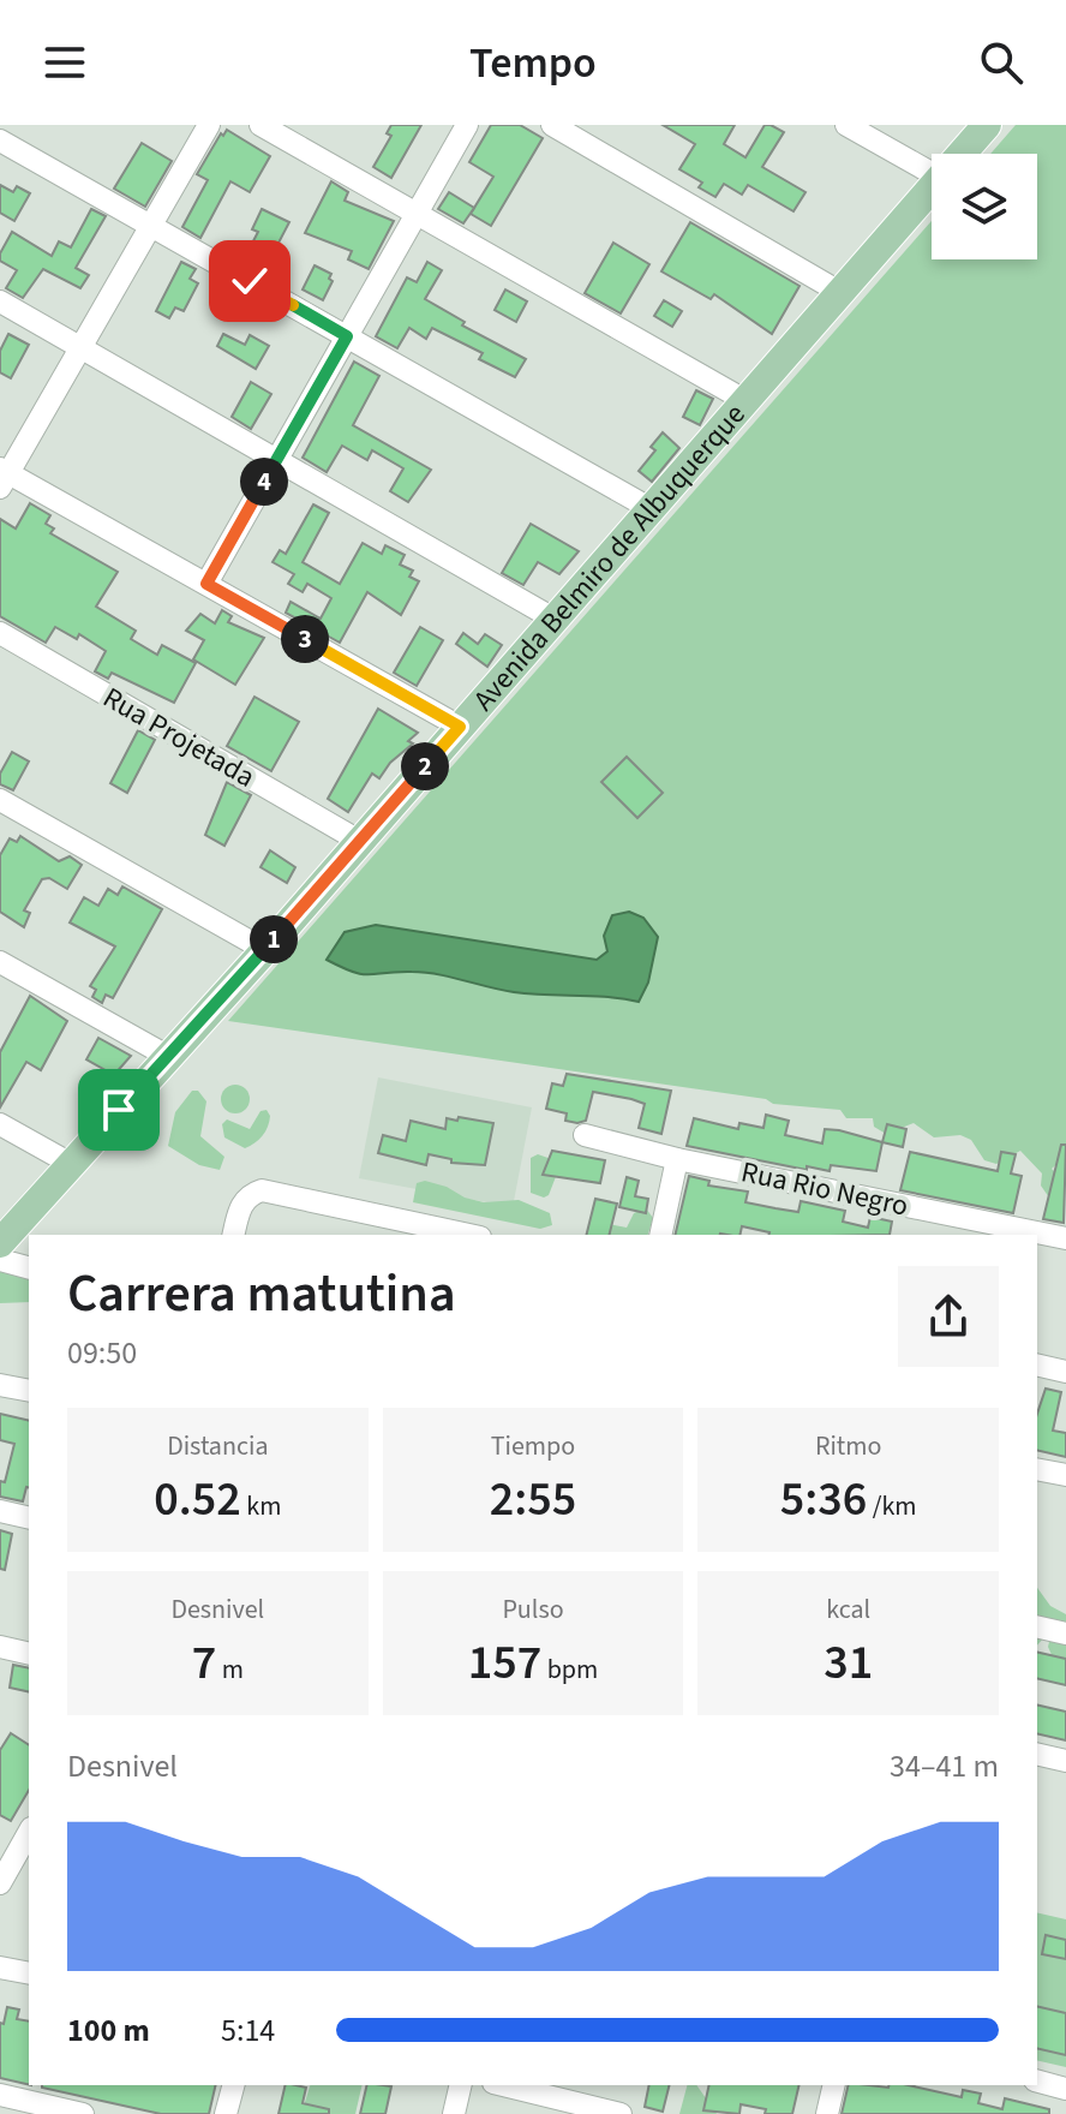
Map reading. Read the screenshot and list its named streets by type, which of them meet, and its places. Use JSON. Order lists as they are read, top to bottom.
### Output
{
  "streets": {
    "main road": ["Avenida Belmiro de Albuquerque"],
    "street": ["Rua Projetada", "Rua Rio Negro"]
  },
  "crossings": [
    ["Avenida Belmiro de Albuquerque", "Rua Projetada"]
  ],
  "page": {
    "header": "Tempo",
    "pins": [
      "4",
      "3",
      "2",
      "1"
    ],
    "heading": ["Carrera matutina", "09:50"],
    "stats": [
      ["Distancia", "0.52 km"],
      ["Tiempo", "2:55"],
      ["Ritmo", "5:36 /km"],
      ["Desnivel", "7 m"],
      ["Pulso", "157 bpm"],
      ["kcal", "31"]
    ],
    "chart": ["Desnivel", "34–41 m"],
    "list": [
      {
        "name": "100 m",
        "note": "5:14"
      }
    ]
  }
}
